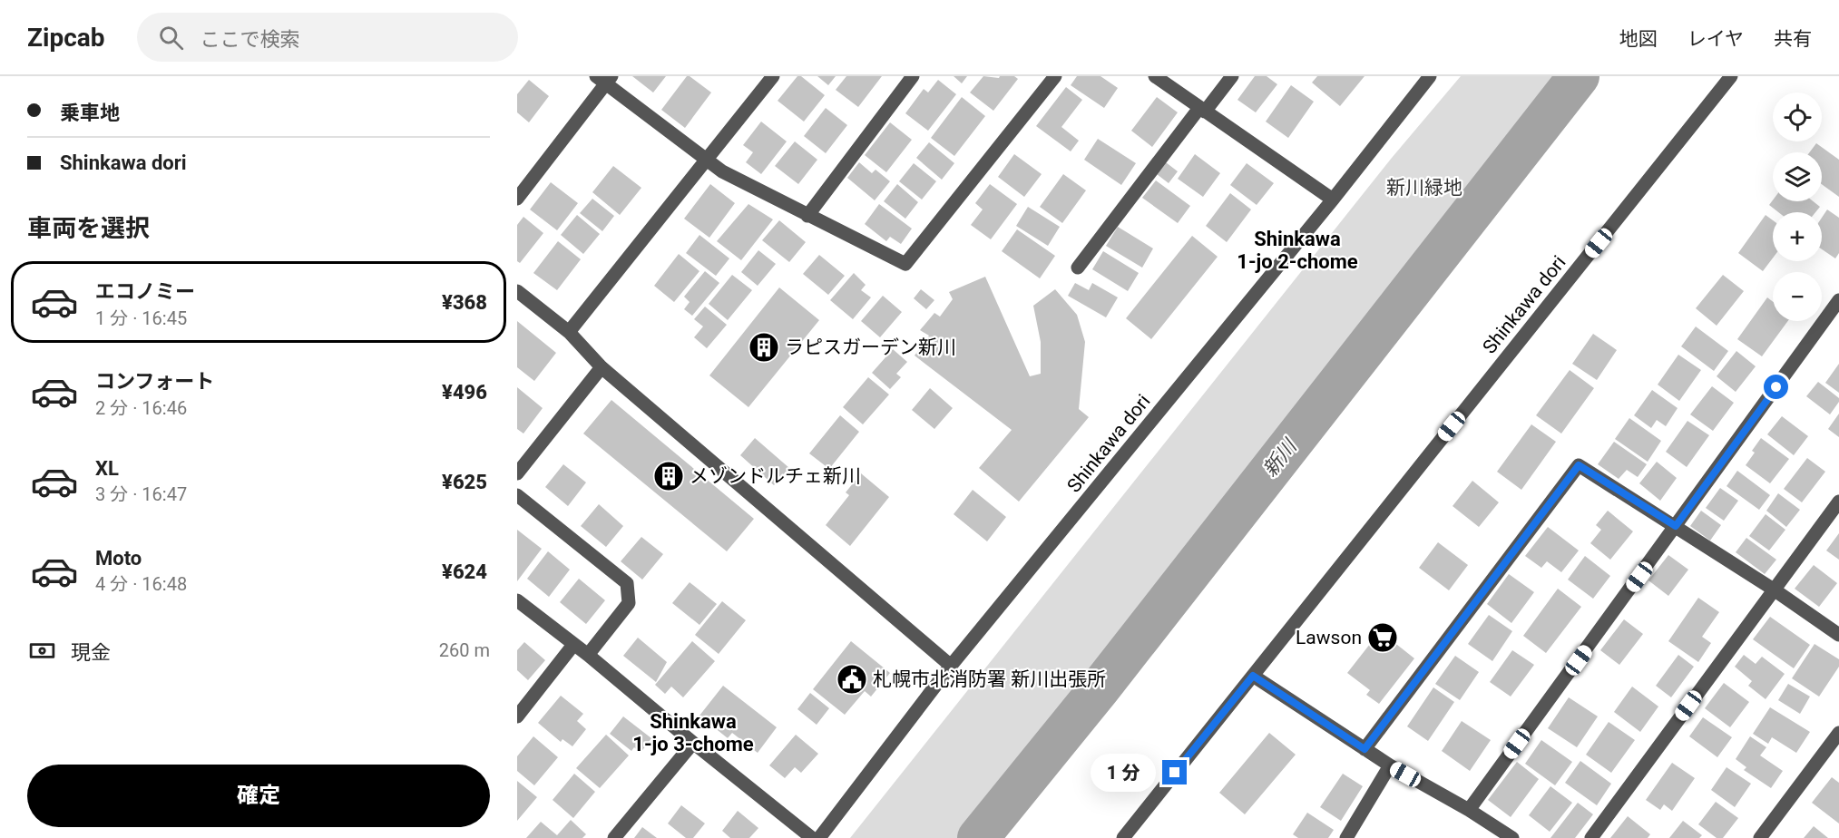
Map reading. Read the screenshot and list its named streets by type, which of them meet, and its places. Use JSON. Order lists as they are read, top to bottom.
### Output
{
  "streets": {
    "street": ["Shinkawa dori"]
  },
  "districts": ["Shinkawa 1-jo 2-chome", "Shinkawa 1-jo 3-chome"],
  "water": ["新川"],
  "parks": ["新川緑地"],
  "places": {
    "building": ["ラピスガーデン新川", "メゾンドルチェ新川"],
    "supermarket": ["Lawson"],
    "public building": ["札幌市北消防署 新川出張所"]
  },
  "page": {
    "header": "Zipcab",
    "search": "ここで検索",
    "nav": ["地図", "レイヤ", "共有"],
    "banner": ["乗車地", "Shinkawa dori"],
    "map_buttons": ["+", "−"],
    "heading": "車両を選択",
    "list": [
      {
        "name": "エコノミー",
        "note": "1 分 · 16:45",
        "value": "¥368"
      },
      {
        "name": "コンフォート",
        "note": "2 分 · 16:46",
        "value": "¥496"
      },
      {
        "name": "XL",
        "note": "3 分 · 16:47",
        "value": "¥625"
      },
      {
        "name": "Moto",
        "note": "4 分 · 16:48",
        "value": "¥624"
      }
    ],
    "pay": ["現金", "260 m"],
    "buttons": "確定",
    "bubble": "1 分"
  }
}
